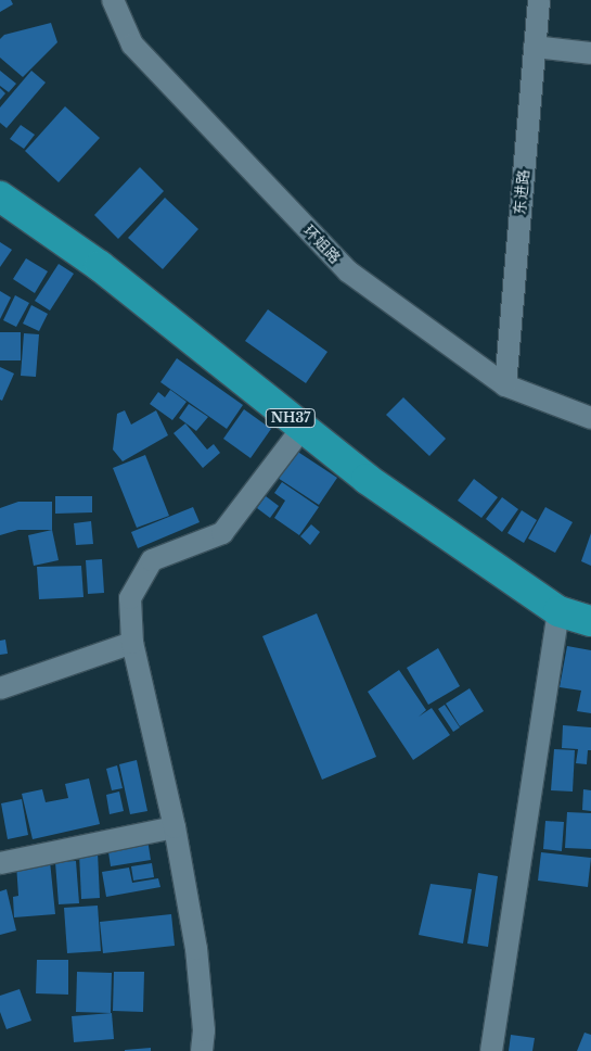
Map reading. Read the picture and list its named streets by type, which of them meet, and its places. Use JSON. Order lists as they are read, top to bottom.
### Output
{
  "streets": {
    "highway": ["NH37"],
    "street": ["东进路", "环姐路"]
  },
  "crossings": [
    ["东进路", "环姐路"]
  ]
}
